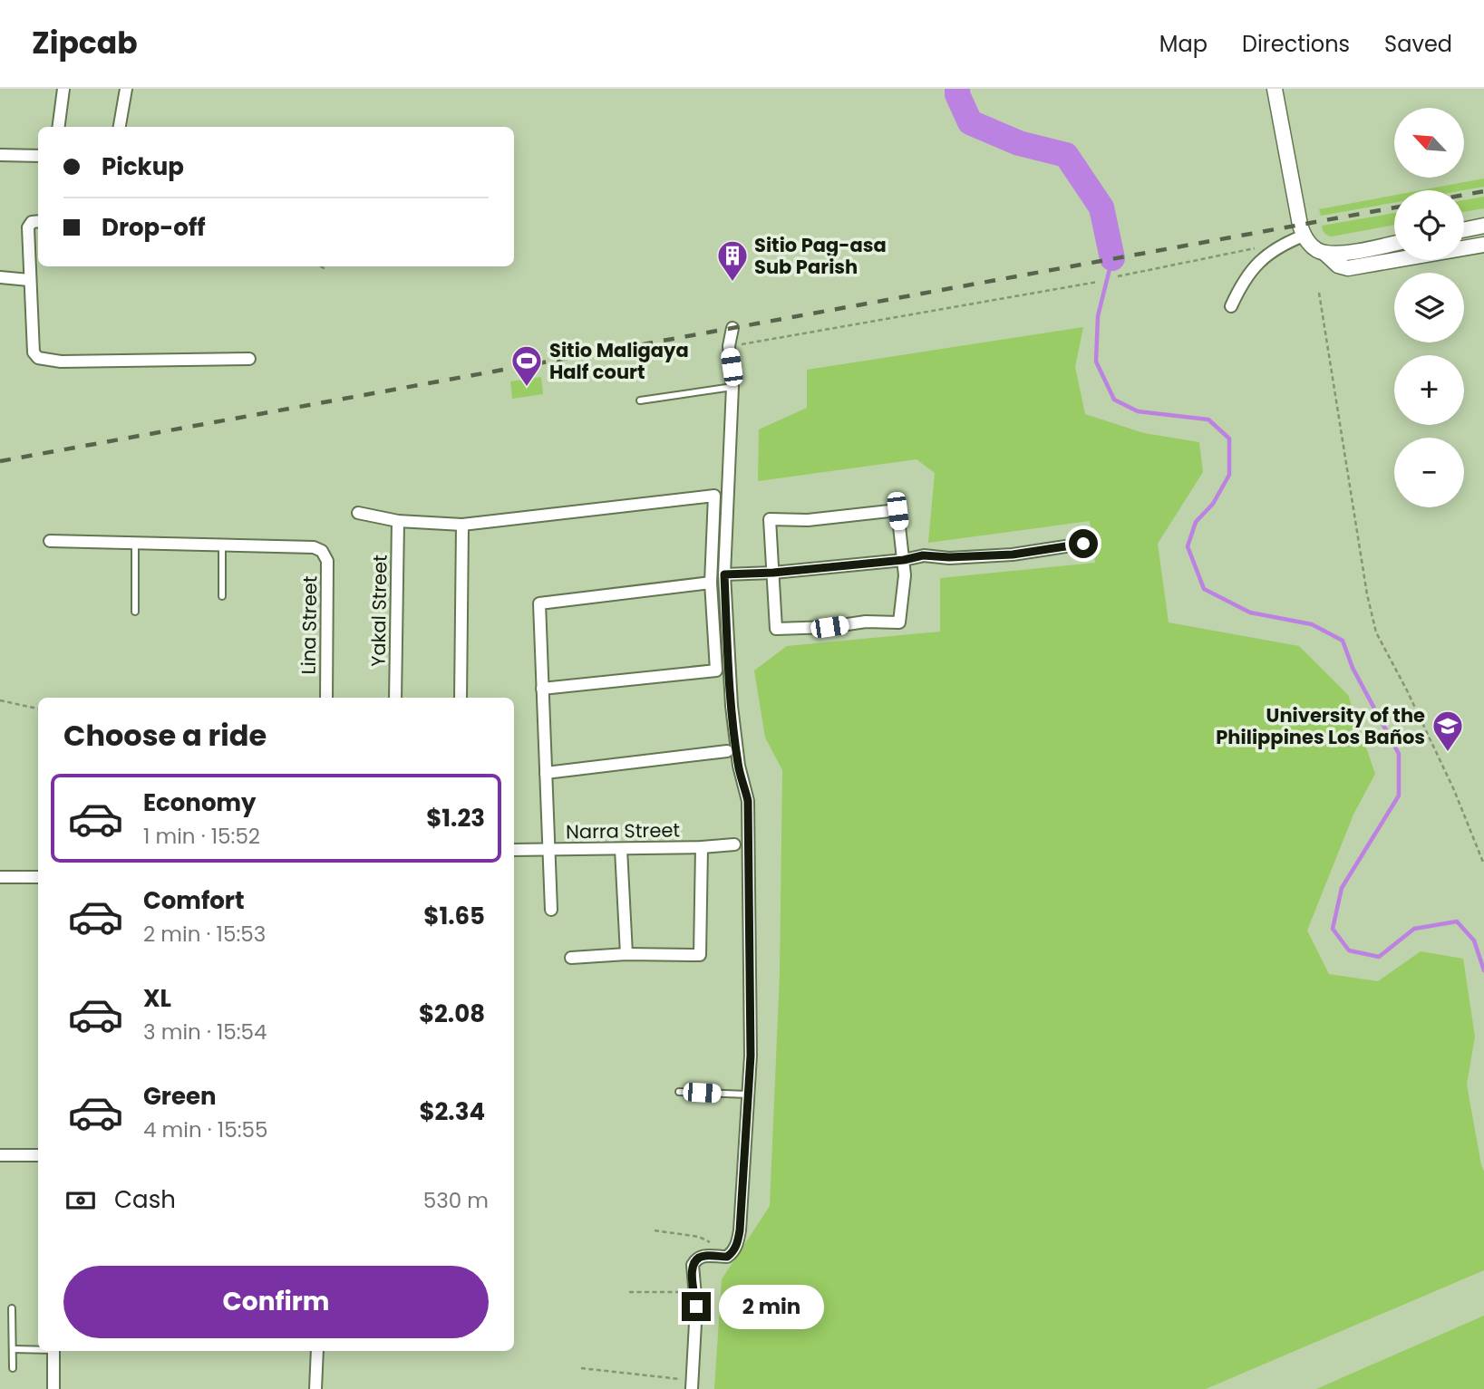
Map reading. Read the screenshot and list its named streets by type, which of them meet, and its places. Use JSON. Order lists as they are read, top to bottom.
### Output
{
  "streets": {
    "street": ["Yakal Street", "Lina Street", "Narra Street"]
  },
  "places": {
    "building": ["Sitio Pag-asa Sub Parish"],
    "sports": ["Sitio Maligaya Half court"],
    "school or university": ["University of the Philippines Los Baños"]
  },
  "north": "top left",
  "page": {
    "header": "Zipcab",
    "nav": ["Map", "Directions", "Saved"],
    "map_buttons": ["+", "−"],
    "banner": ["Pickup", "Drop-off"],
    "heading": "Choose a ride",
    "list": [
      {
        "name": "Economy",
        "note": "1 min · 15:52",
        "value": "$1.23"
      },
      {
        "name": "Comfort",
        "note": "2 min · 15:53",
        "value": "$1.65"
      },
      {
        "name": "XL",
        "note": "3 min · 15:54",
        "value": "$2.08"
      },
      {
        "name": "Green",
        "note": "4 min · 15:55",
        "value": "$2.34"
      }
    ],
    "pay": ["Cash", "530 m"],
    "buttons": "Confirm",
    "bubble": "2 min"
  }
}
